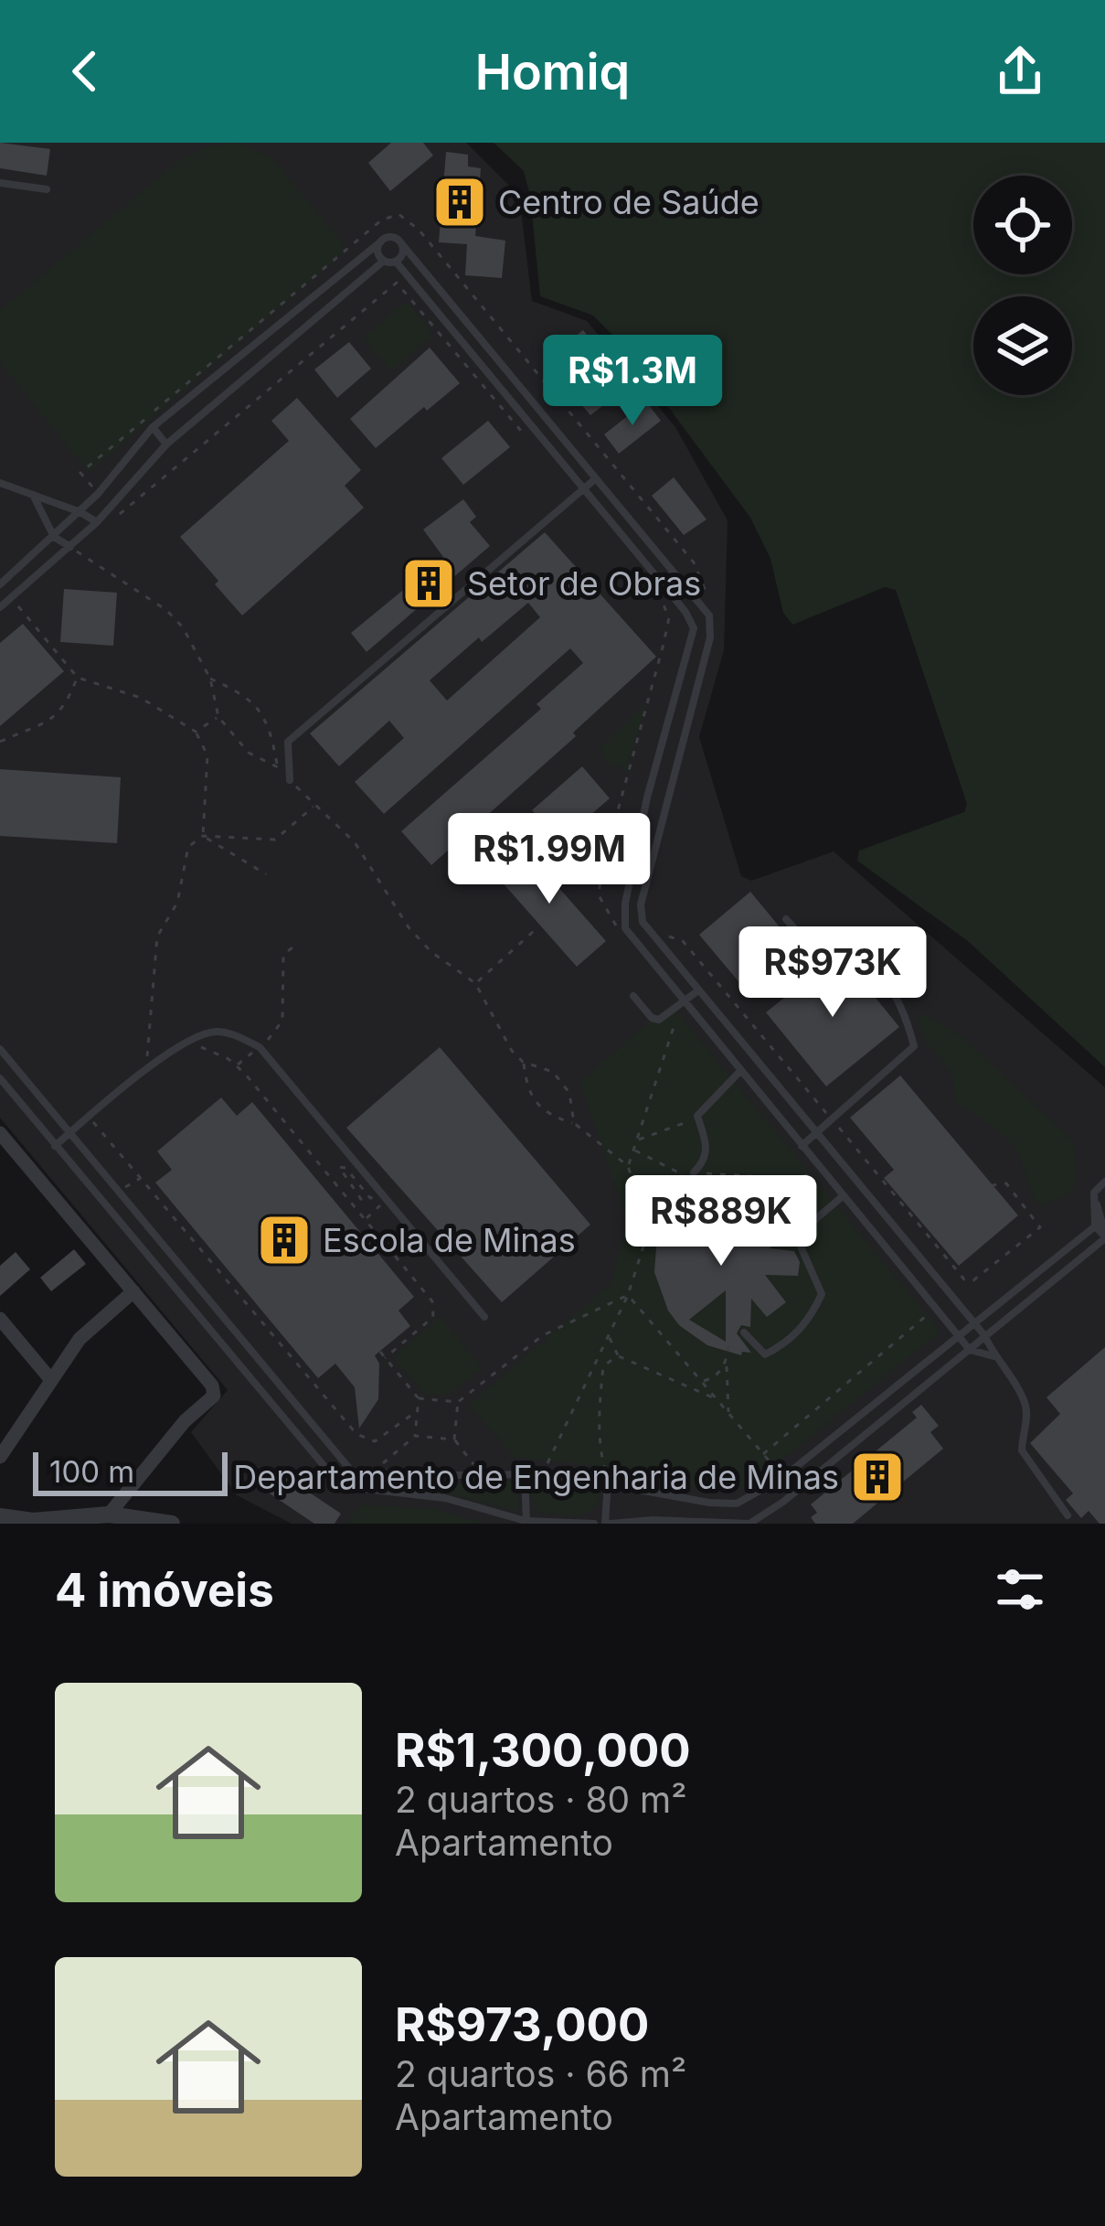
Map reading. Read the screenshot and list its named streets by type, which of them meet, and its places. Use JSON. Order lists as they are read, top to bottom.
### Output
{
  "places": {
    "building": [
      "Centro de Saúde",
      "Setor de Obras",
      "Escola de Minas",
      "Departamento de Engenharia de Minas"
    ]
  },
  "scale_bar": "100 m",
  "page": {
    "header": "Homiq",
    "price": [
      "R$1.3M",
      "R$1.99M",
      "R$973K",
      "R$889K"
    ],
    "scale": "100 m",
    "heading": "4 imóveis",
    "list": [
      {
        "name": "R$1,300,000",
        "note": "2 quartos · 80 m² · Apartamento"
      },
      {
        "name": "R$973,000",
        "note": "2 quartos · 66 m² · Apartamento"
      }
    ]
  }
}
